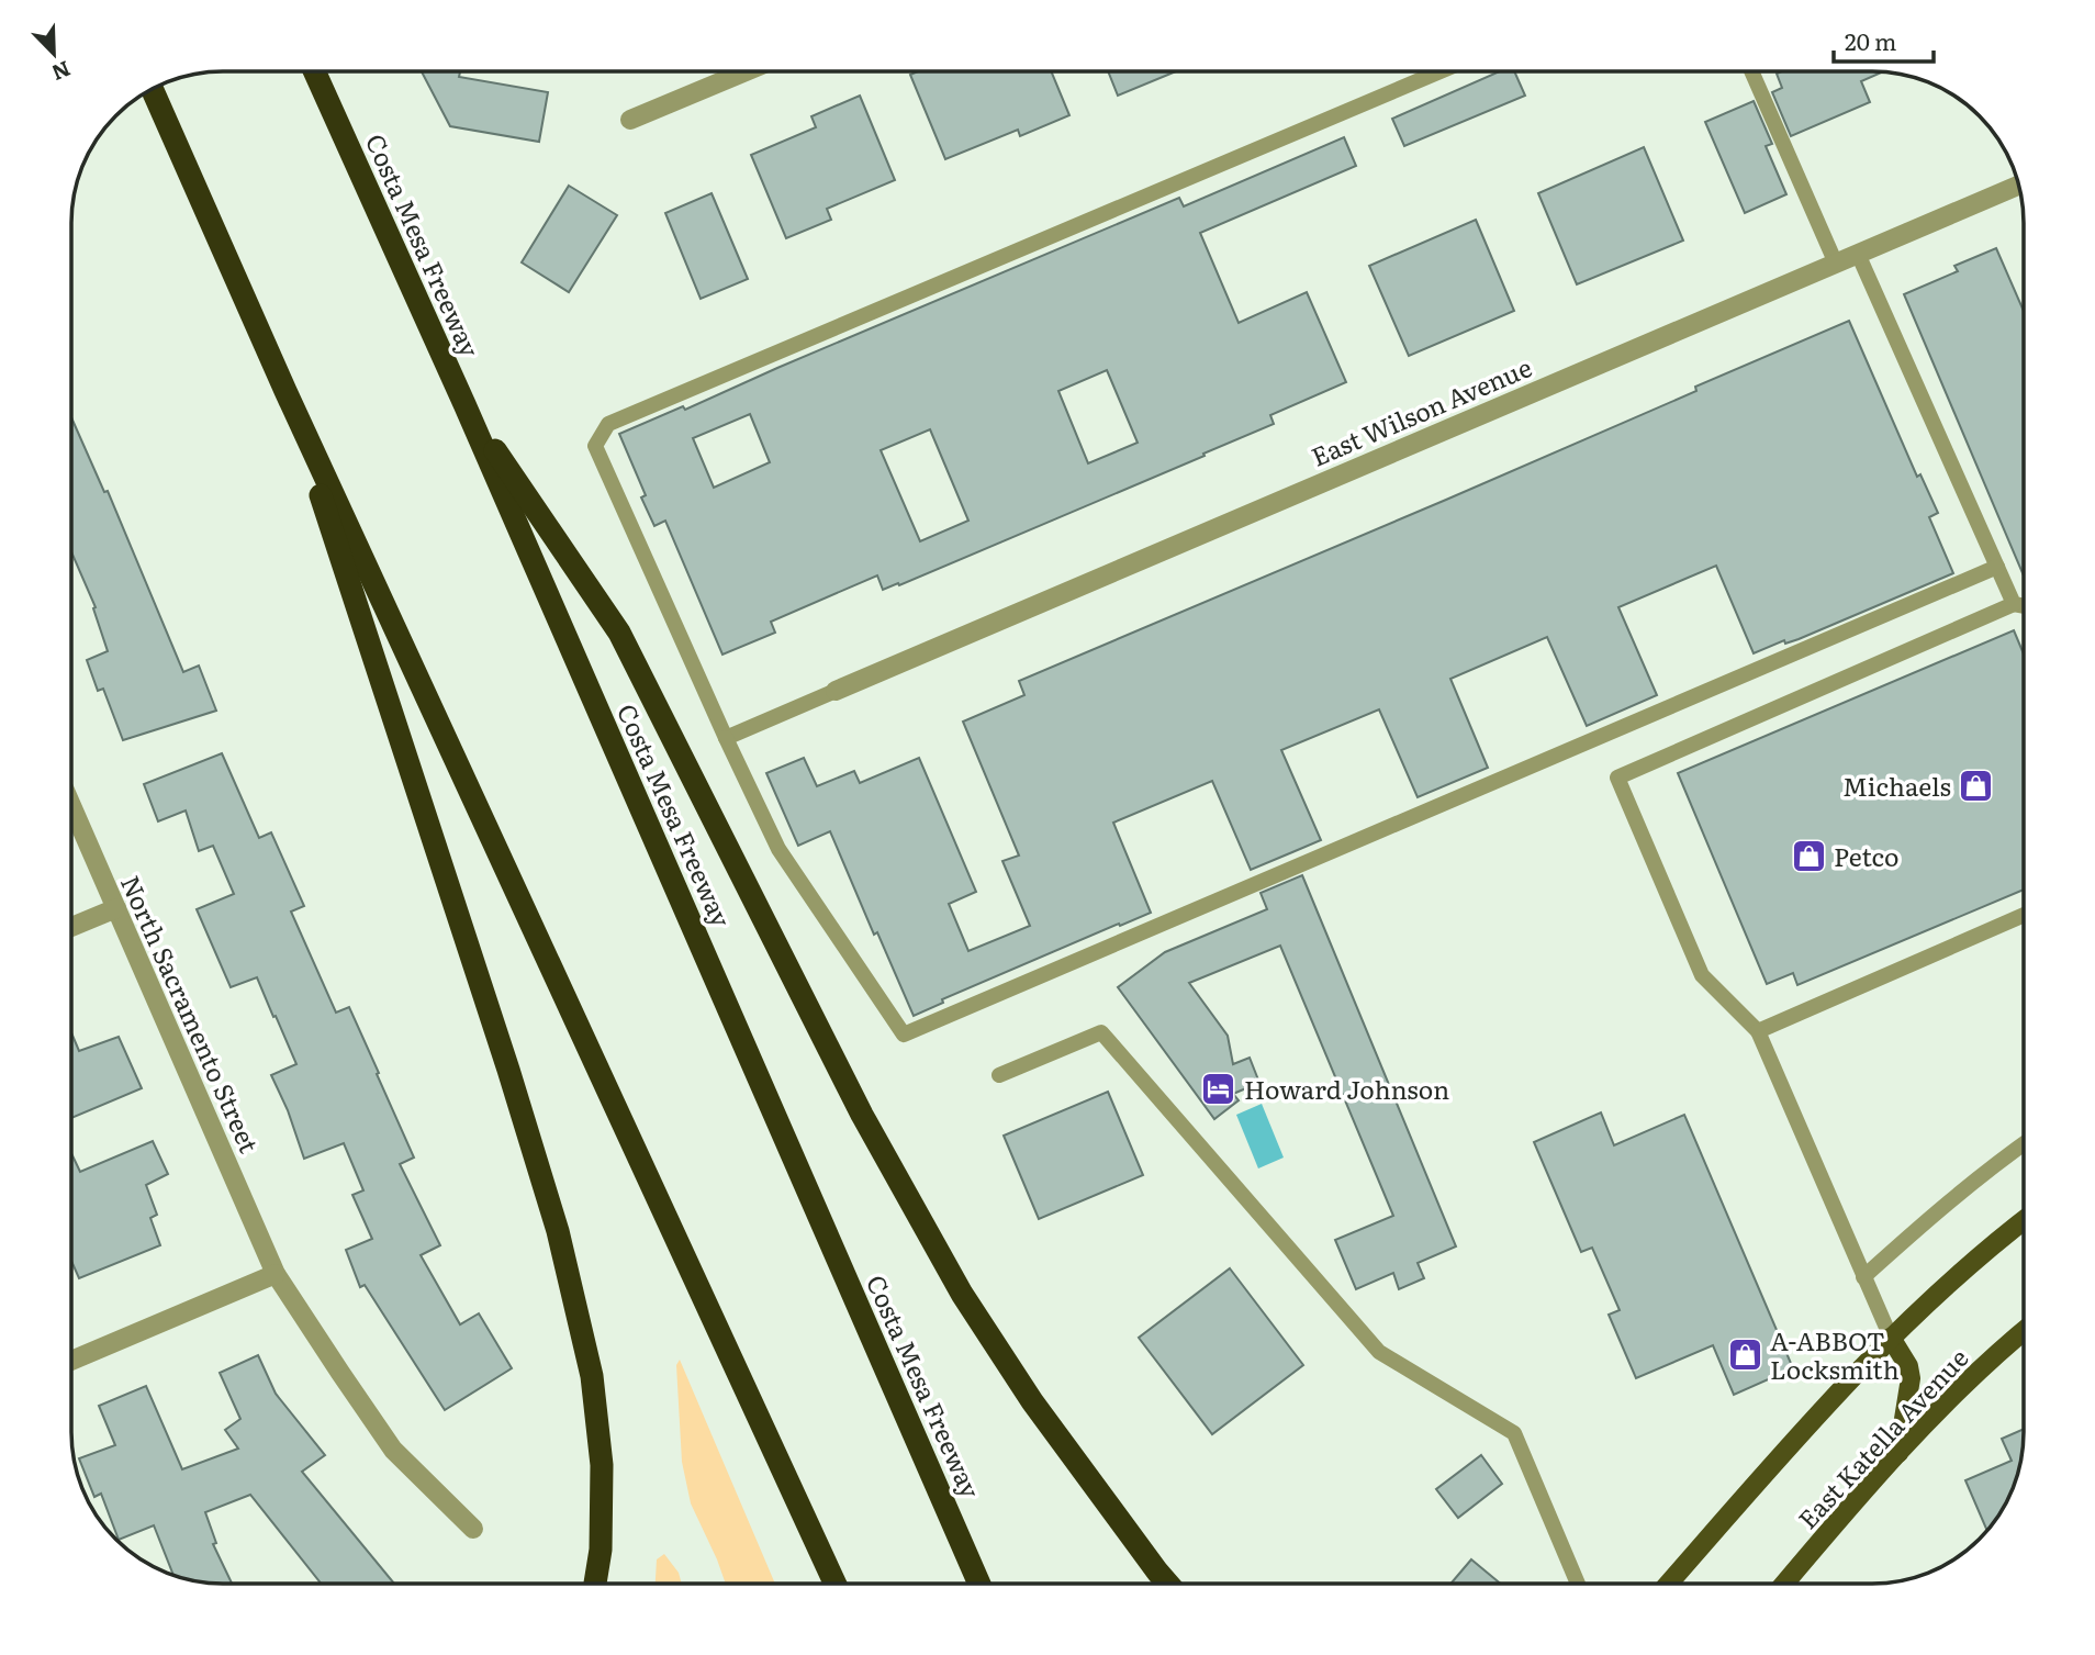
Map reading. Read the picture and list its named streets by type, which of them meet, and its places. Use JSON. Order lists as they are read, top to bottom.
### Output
{
  "streets": {
    "highway": ["Costa Mesa Freeway"],
    "main road": ["East Katella Avenue"],
    "street": ["East Wilson Avenue", "North Sacramento Street"]
  },
  "places": {
    "shop": ["Michaels", "Petco", "A-ABBOT Locksmith"],
    "hotel": ["Howard Johnson"]
  },
  "scale_bar": "20 m",
  "north": "bottom right"
}
